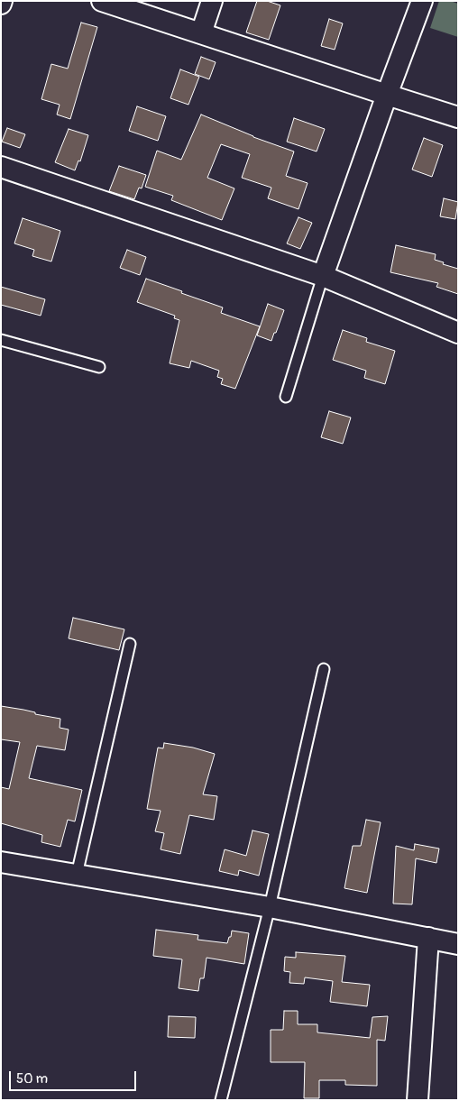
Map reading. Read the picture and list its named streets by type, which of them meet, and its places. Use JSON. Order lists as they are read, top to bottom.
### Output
{
  "scale_bar": "50 m"
}
